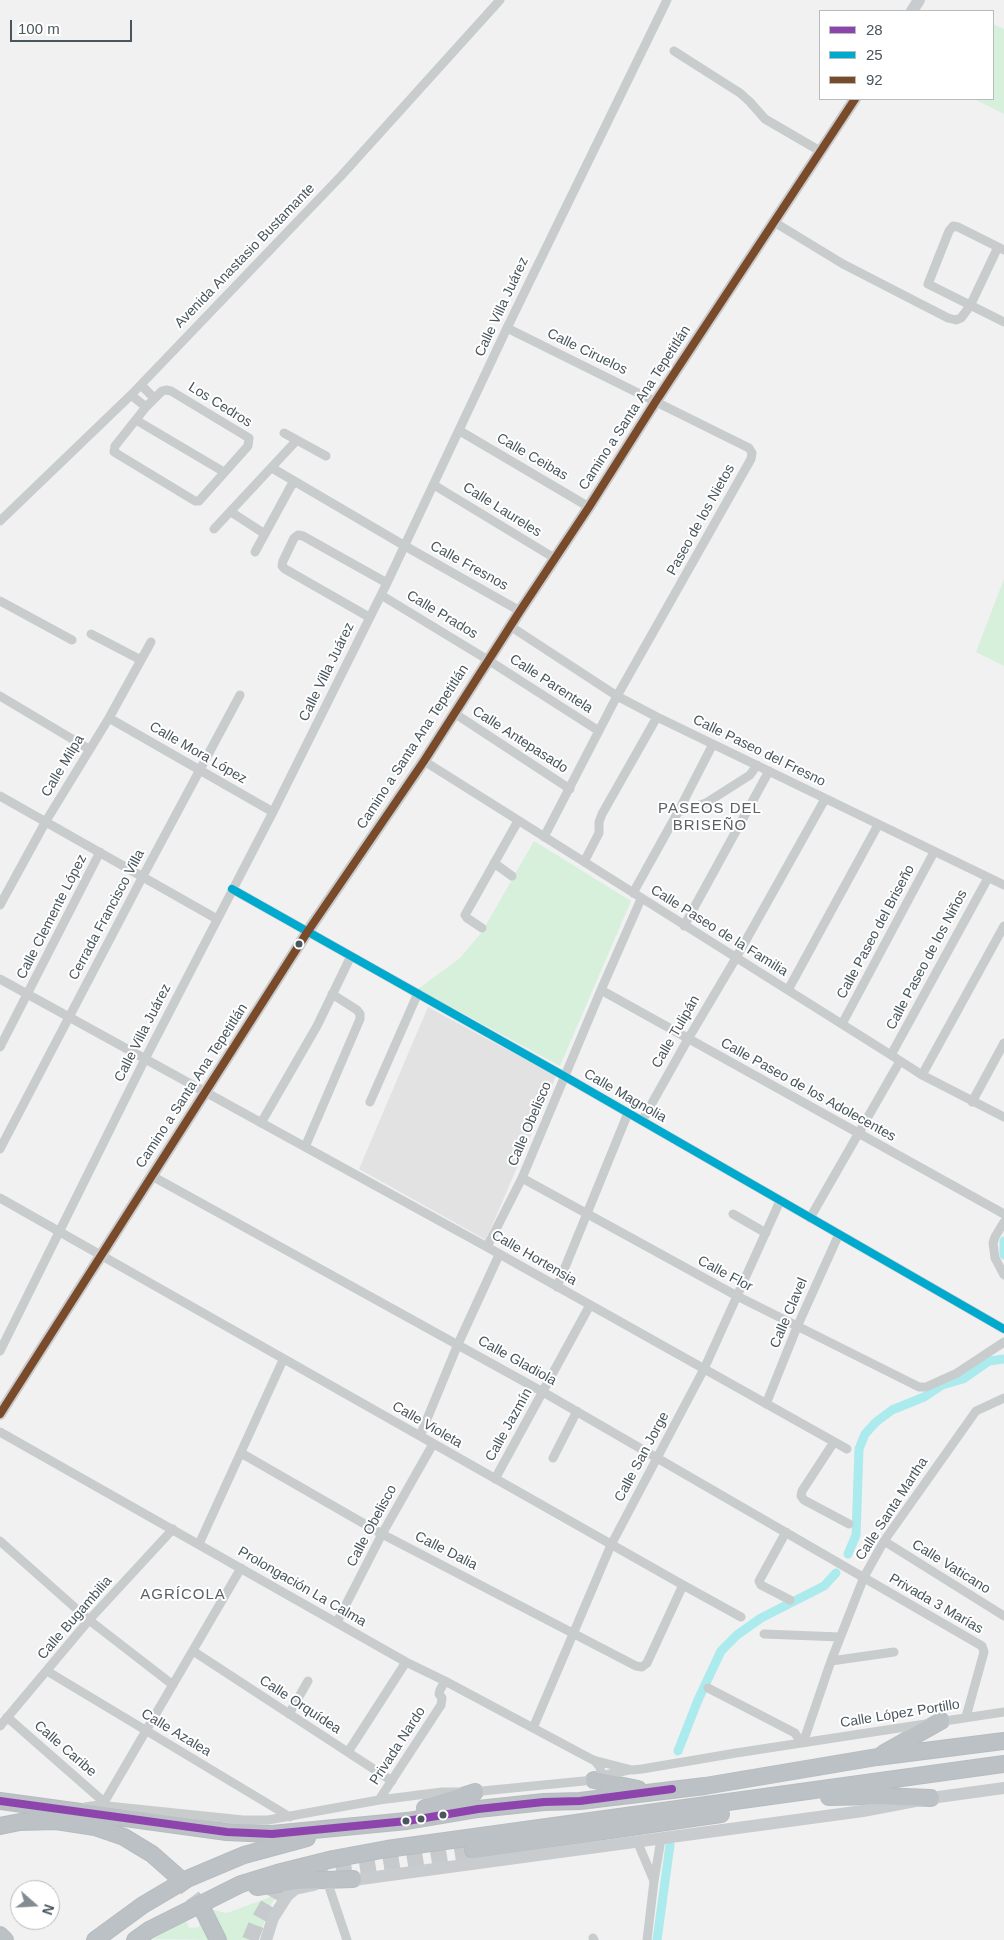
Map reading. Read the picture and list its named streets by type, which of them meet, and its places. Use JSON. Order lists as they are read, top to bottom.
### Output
{
  "streets": {
    "street": [
      "Avenida Anastasio Bustamante",
      "Calle Villa Juárez",
      "Calle Ciruelos",
      "Los Cedros",
      "Camino a Santa Ana Tepetitlán",
      "Calle Ceibas",
      "Calle Laureles",
      "Paseo de los Nietos",
      "Calle Fresnos",
      "Calle Prados",
      "Calle Parentela",
      "Calle Antepasado",
      "Calle Paseo del Fresno",
      "Calle Mora López",
      "Calle Milpa",
      "Cerrada Francisco Villa",
      "Calle Clemente López",
      "Calle Paseo de la Familia",
      "Calle Paseo del Briseño",
      "Calle Paseo de los Niños",
      "Calle Tulipán",
      "Calle Paseo de los Adolecentes",
      "Calle Magnolia",
      "Calle Obelisco",
      "Calle Hortensia",
      "Calle Flor",
      "Calle Clavel",
      "Calle Gladiola",
      "Calle Violeta",
      "Calle Jazmín",
      "Calle San Jorge",
      "Calle Santa Martha",
      "Calle Dalia",
      "Calle Vaticano",
      "Prolongación La Calma",
      "Privada 3 Marías",
      "Calle Bugambilia",
      "Calle Orquídea",
      "Calle López Portillo",
      "Calle Azalea",
      "Privada Nardo",
      "Calle Caribe"
    ]
  },
  "crossings": [
    ["Calle Villa Juárez", "Calle Ciruelos"],
    ["Calle Villa Juárez", "Calle Ceibas"],
    ["Calle Villa Juárez", "Calle Laureles"],
    ["Calle Villa Juárez", "Calle Fresnos"],
    ["Calle Villa Juárez", "Calle Prados"],
    ["Calle Villa Juárez", "Calle Mora López"],
    ["Calle Villa Juárez", "Calle Magnolia"],
    ["Calle Villa Juárez", "Calle Hortensia"],
    ["Calle Villa Juárez", "Calle Violeta"],
    ["Calle Ciruelos", "Camino a Santa Ana Tepetitlán"],
    ["Calle Ciruelos", "Paseo de los Nietos"],
    ["Camino a Santa Ana Tepetitlán", "Calle Ceibas"],
    ["Camino a Santa Ana Tepetitlán", "Calle Laureles"],
    ["Camino a Santa Ana Tepetitlán", "Paseo de los Nietos"],
    ["Camino a Santa Ana Tepetitlán", "Calle Fresnos"],
    ["Camino a Santa Ana Tepetitlán", "Calle Prados"],
    ["Camino a Santa Ana Tepetitlán", "Calle Parentela"],
    ["Camino a Santa Ana Tepetitlán", "Calle Antepasado"],
    ["Camino a Santa Ana Tepetitlán", "Calle Paseo del Fresno"],
    ["Camino a Santa Ana Tepetitlán", "Calle Paseo de la Familia"],
    ["Camino a Santa Ana Tepetitlán", "Calle Magnolia"],
    ["Camino a Santa Ana Tepetitlán", "Calle Hortensia"],
    ["Camino a Santa Ana Tepetitlán", "Calle Gladiola"],
    ["Camino a Santa Ana Tepetitlán", "Calle Violeta"],
    ["Paseo de los Nietos", "Calle Parentela"],
    ["Paseo de los Nietos", "Calle Antepasado"],
    ["Paseo de los Nietos", "Calle Paseo del Fresno"],
    ["Paseo de los Nietos", "Calle Paseo de la Familia"],
    ["Calle Prados", "Calle Parentela"],
    ["Calle Paseo del Fresno", "Calle Paseo del Briseño"],
    ["Calle Paseo del Fresno", "Calle Paseo de los Niños"],
    ["Calle Paseo del Fresno", "Calle Tulipán"],
    ["Calle Mora López", "Calle Milpa"],
    ["Calle Mora López", "Cerrada Francisco Villa"],
    ["Cerrada Francisco Villa", "Calle Hortensia"],
    ["Calle Clemente López", "Calle Hortensia"],
    ["Calle Paseo de la Familia", "Calle Paseo del Briseño"],
    ["Calle Paseo de la Familia", "Calle Paseo de los Niños"],
    ["Calle Paseo de la Familia", "Calle Tulipán"],
    ["Calle Paseo de la Familia", "Calle Obelisco"],
    ["Calle Tulipán", "Calle Paseo de los Adolecentes"],
    ["Calle Tulipán", "Calle Magnolia"],
    ["Calle Paseo de los Adolecentes", "Calle Obelisco"],
    ["Calle Magnolia", "Calle Obelisco"],
    ["Calle Magnolia", "Calle Clavel"],
    ["Calle Magnolia", "Calle San Jorge"],
    ["Calle Obelisco", "Calle Hortensia"],
    ["Calle Obelisco", "Calle Flor"],
    ["Calle Obelisco", "Calle Violeta"],
    ["Calle Obelisco", "Calle Dalia"],
    ["Calle Obelisco", "Prolongación La Calma"],
    ["Calle Hortensia", "Calle Clavel"],
    ["Calle Hortensia", "Calle Jazmín"],
    ["Calle Hortensia", "Calle San Jorge"],
    ["Calle Flor", "Calle Clavel"],
    ["Calle Flor", "Calle San Jorge"],
    ["Calle Gladiola", "Calle Jazmín"],
    ["Calle Gladiola", "Calle San Jorge"],
    ["Calle Gladiola", "Calle Santa Martha"],
    ["Calle Gladiola", "Privada 3 Marías"],
    ["Calle Violeta", "Calle Jazmín"],
    ["Calle Violeta", "Calle San Jorge"],
    ["Calle Violeta", "Calle Dalia"],
    ["Calle San Jorge", "Calle Dalia"],
    ["Calle San Jorge", "Prolongación La Calma"],
    ["Calle Santa Martha", "Calle Vaticano"],
    ["Calle Santa Martha", "Privada 3 Marías"],
    ["Calle Santa Martha", "Calle López Portillo"],
    ["Prolongación La Calma", "Calle Bugambilia"],
    ["Prolongación La Calma", "Calle López Portillo"],
    ["Prolongación La Calma", "Privada Nardo"],
    ["Privada 3 Marías", "Calle López Portillo"],
    ["Calle Bugambilia", "Calle Azalea"],
    ["Calle Bugambilia", "Calle Caribe"],
    ["Calle Orquídea", "Privada Nardo"]
  ],
  "districts": ["PASEOS DEL BRISEÑO", "AGRÍCOLA"],
  "lines": ["transit line 92", "transit line 25", "transit line 28"],
  "legend": ["28", "25", "92"],
  "scale_bar": "100 m",
  "north": "right"
}
